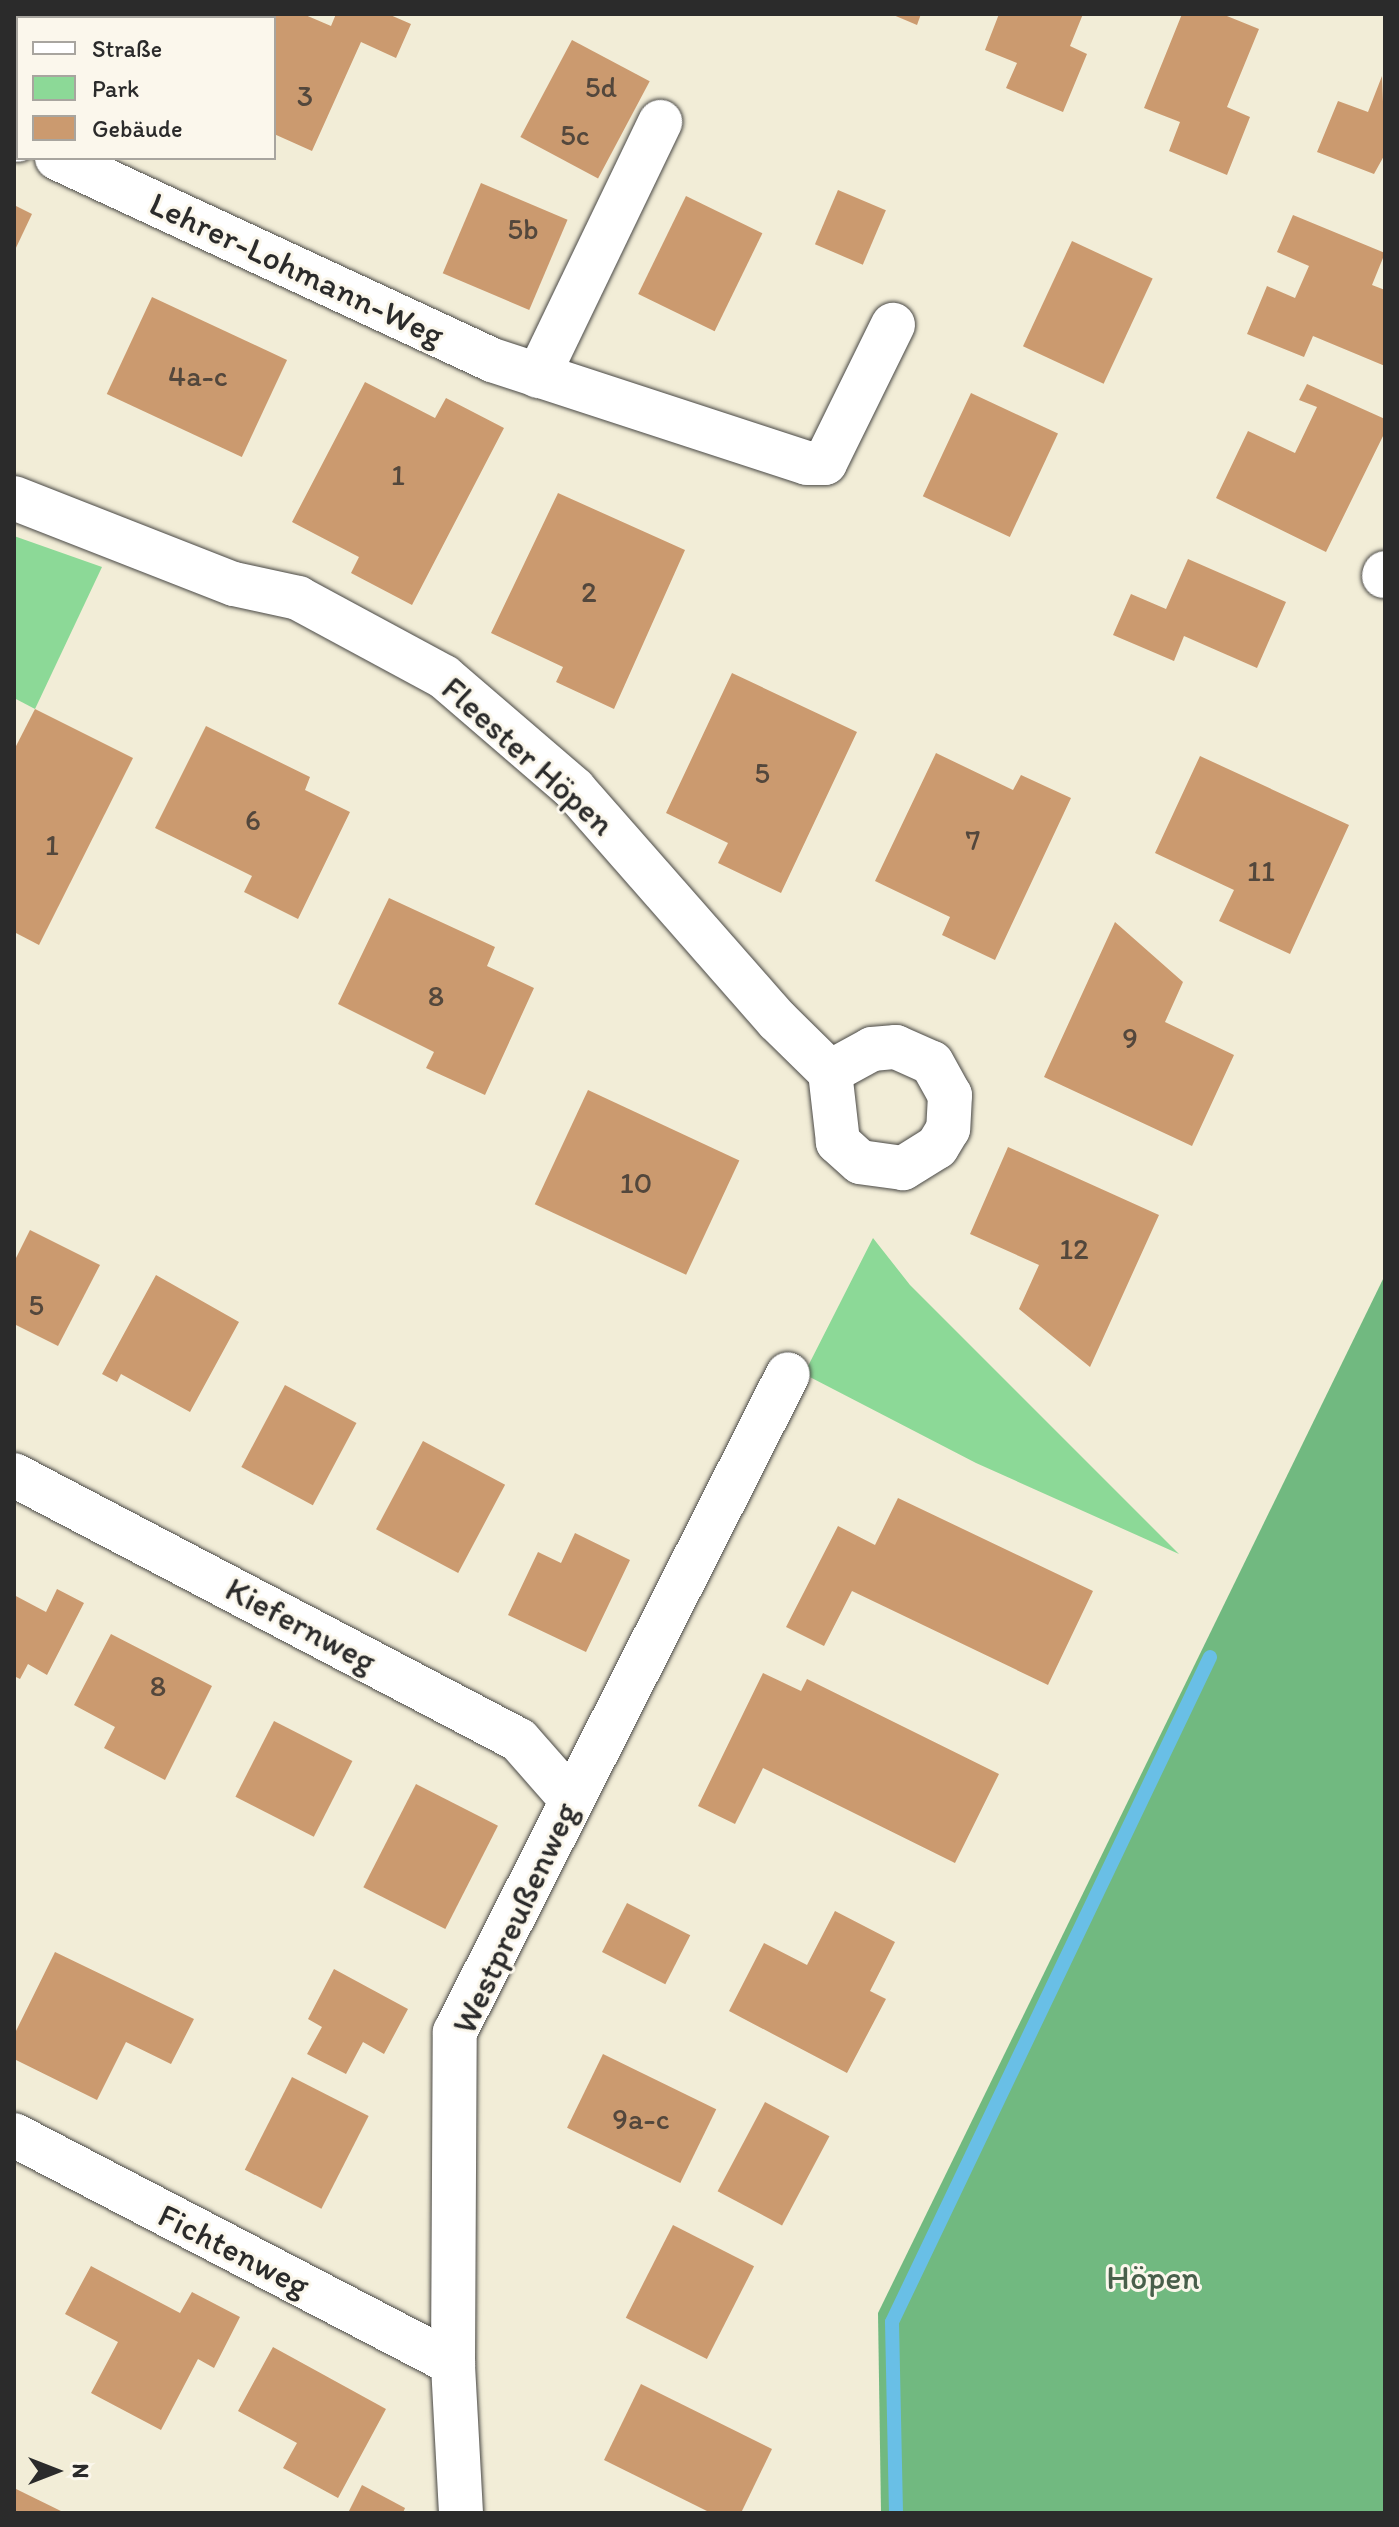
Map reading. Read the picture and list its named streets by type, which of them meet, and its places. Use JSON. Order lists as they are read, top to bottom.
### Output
{
  "streets": {
    "street": [
      "Lehrer-Lohmann-Weg",
      "Fleester Höpen",
      "Kiefernweg",
      "Westpreußenweg",
      "Fichtenweg"
    ]
  },
  "crossings": [
    ["Kiefernweg", "Westpreußenweg"],
    ["Westpreußenweg", "Fichtenweg"]
  ],
  "parks": ["Höpen"],
  "house_numbers": [
    "5d",
    "3",
    "5c",
    "5b",
    "4a-c",
    "1",
    "2",
    "5",
    "6",
    "7",
    "1",
    "11",
    "8",
    "9",
    "10",
    "12",
    "5",
    "8",
    "9a-c"
  ],
  "legend": ["Straße", "Park", "Gebäude"],
  "north": "right"
}
